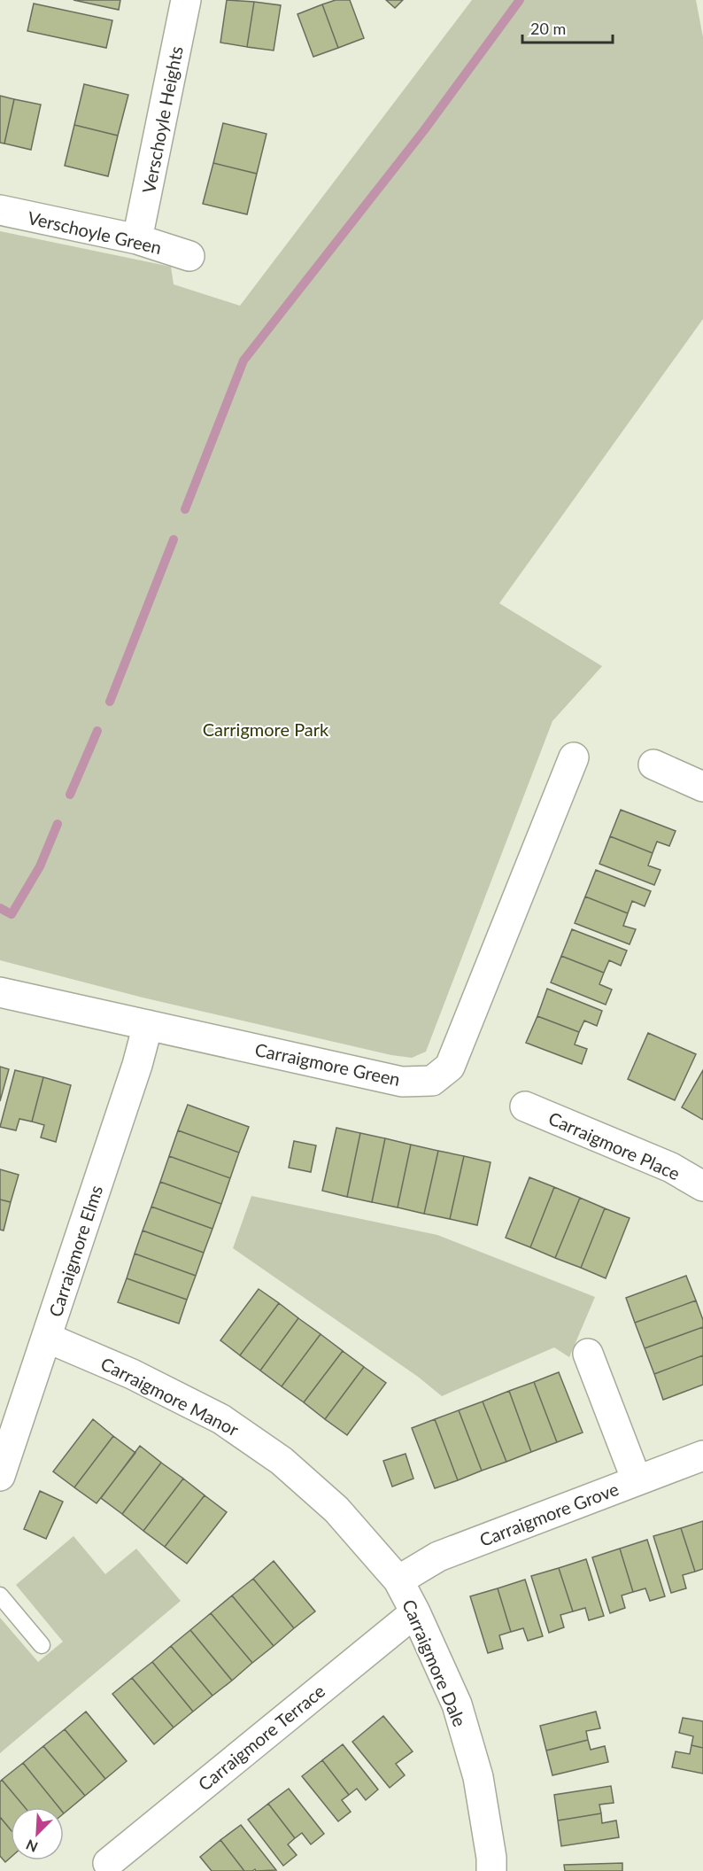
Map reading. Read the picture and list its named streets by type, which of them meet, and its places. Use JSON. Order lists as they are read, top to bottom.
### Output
{
  "streets": {
    "street": [
      "Verschoyle Heights",
      "Verschoyle Green",
      "Carraigmore Green",
      "Carraigmore Place",
      "Carraigmore Elms",
      "Carraigmore Manor",
      "Carraigmore Grove",
      "Carraigmore Dale",
      "Carraigmore Terrace"
    ]
  },
  "crossings": [
    ["Verschoyle Heights", "Verschoyle Green"],
    ["Carraigmore Green", "Carraigmore Elms"],
    ["Carraigmore Elms", "Carraigmore Manor"],
    ["Carraigmore Manor", "Carraigmore Grove"],
    ["Carraigmore Manor", "Carraigmore Dale"],
    ["Carraigmore Grove", "Carraigmore Dale"],
    ["Carraigmore Dale", "Carraigmore Terrace"]
  ],
  "parks": ["Carrigmore Park"],
  "scale_bar": "20 m",
  "north": "bottom left"
}
